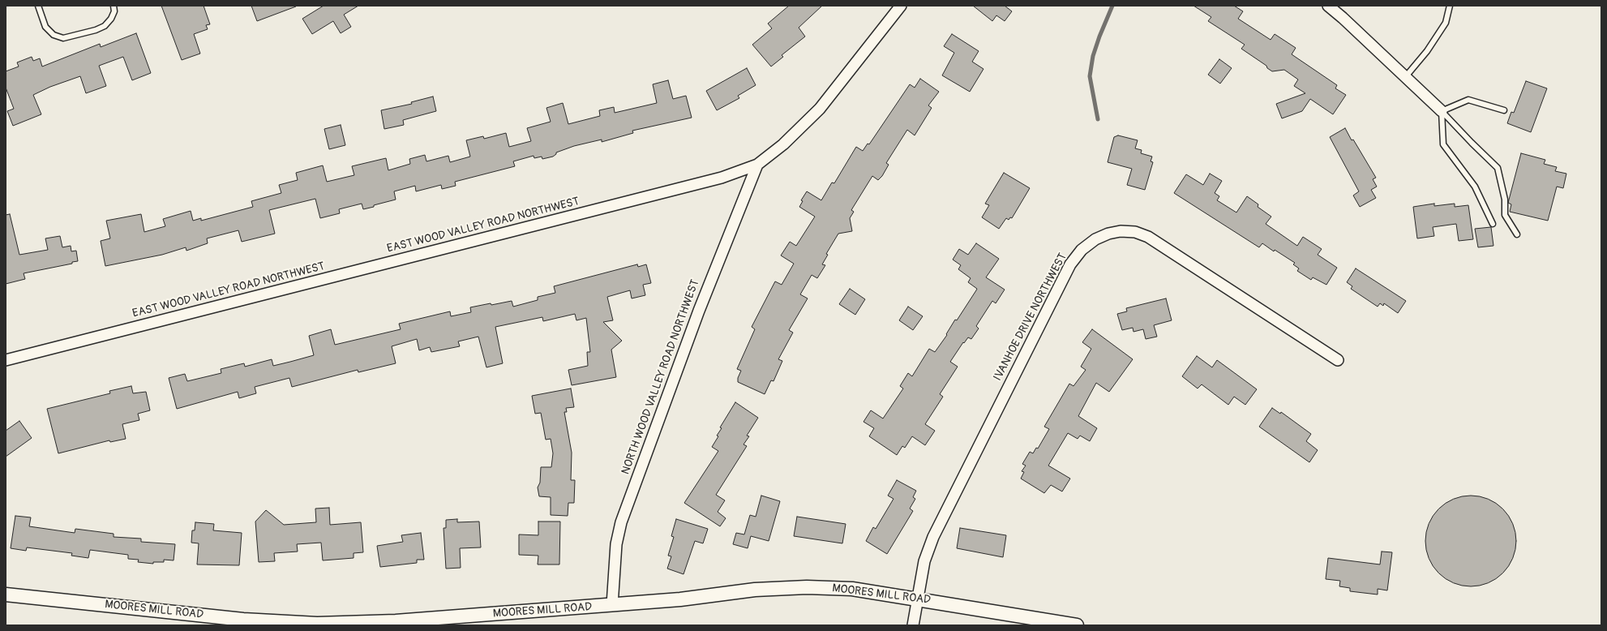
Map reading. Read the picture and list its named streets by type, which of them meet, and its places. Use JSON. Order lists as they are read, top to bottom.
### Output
{
  "streets": {
    "street": [
      "EAST WOOD VALLEY ROAD NORTHWEST",
      "IVANHOE DRIVE NORTHWEST",
      "NORTH WOOD VALLEY ROAD NORTHWEST",
      "MOORES MILL ROAD"
    ]
  },
  "crossings": [
    ["EAST WOOD VALLEY ROAD NORTHWEST", "NORTH WOOD VALLEY ROAD NORTHWEST"],
    ["IVANHOE DRIVE NORTHWEST", "MOORES MILL ROAD"],
    ["NORTH WOOD VALLEY ROAD NORTHWEST", "MOORES MILL ROAD"]
  ]
}
